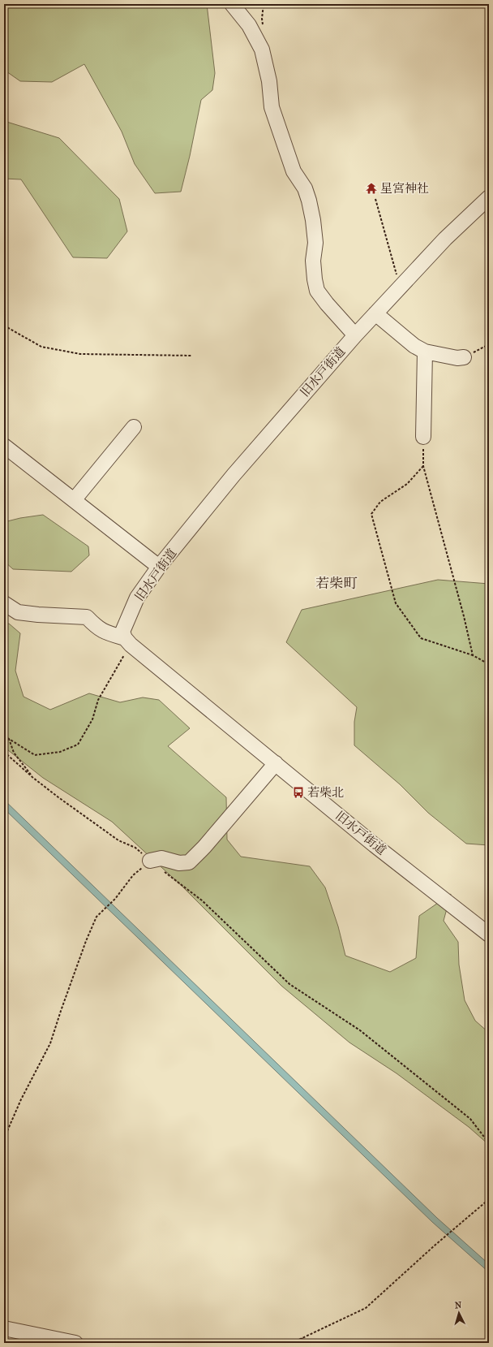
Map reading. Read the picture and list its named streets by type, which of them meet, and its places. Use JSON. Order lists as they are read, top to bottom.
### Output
{
  "streets": {
    "street": ["旧水戸街道"]
  },
  "districts": ["若柴町"],
  "places": {
    "temple": ["星宮神社"],
    "bus stop": ["若柴北"]
  },
  "north": "top"
}
